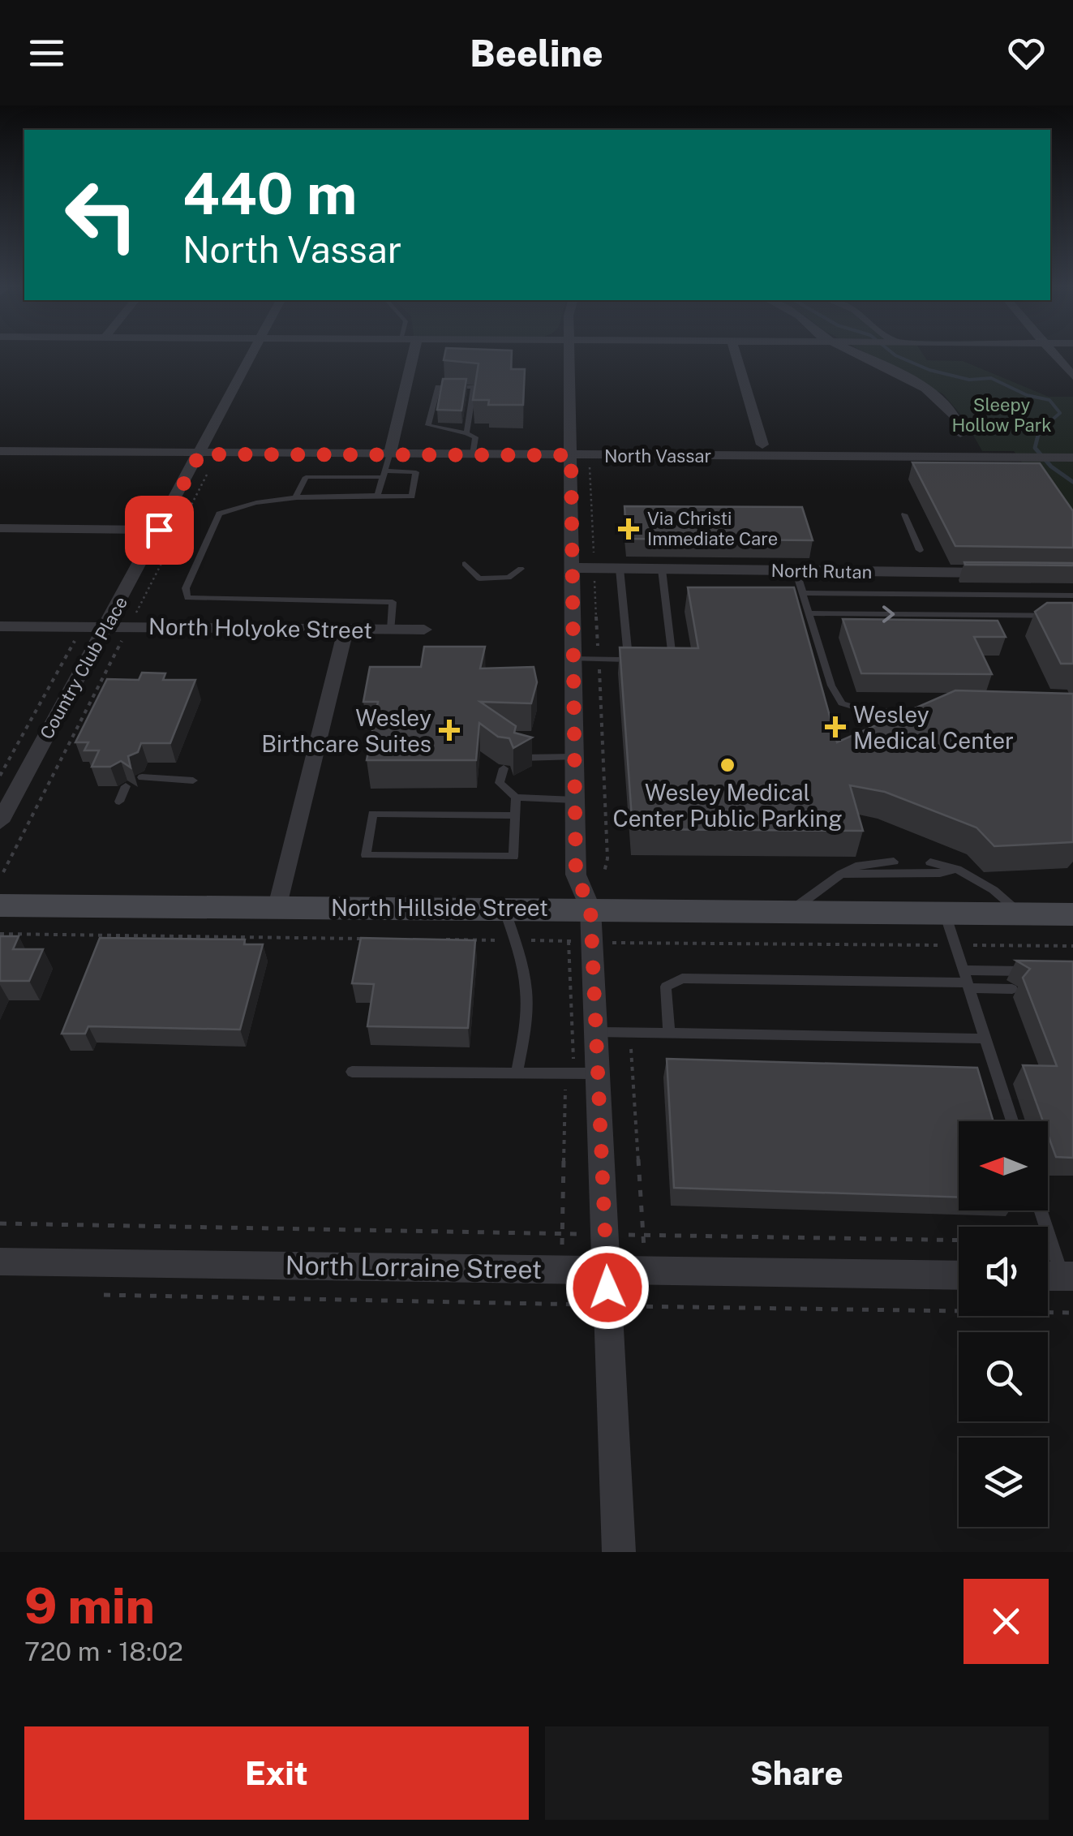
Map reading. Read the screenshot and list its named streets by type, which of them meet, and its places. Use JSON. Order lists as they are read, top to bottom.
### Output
{
  "streets": {
    "main road": ["North Hillside Street"],
    "street": [
      "North Vassar",
      "North Rutan",
      "North Holyoke Street",
      "Country Club Place",
      "North Lorraine Street"
    ]
  },
  "crossings": [
    ["North Vassar", "Country Club Place"],
    ["North Holyoke Street", "Country Club Place"]
  ],
  "parks": ["Sleepy Hollow Park"],
  "places": {
    "health": ["Via Christi Immediate Care", "Wesley Medical Center", "Wesley Birthcare Suites"],
    "other": ["Wesley Medical Center Public Parking"]
  },
  "north": "left",
  "page": {
    "header": "Beeline",
    "turn": ["440 m", "North Vassar"],
    "heading": ["9 min", "720 m · 18:02"],
    "buttons": ["Exit", "Share"]
  }
}
